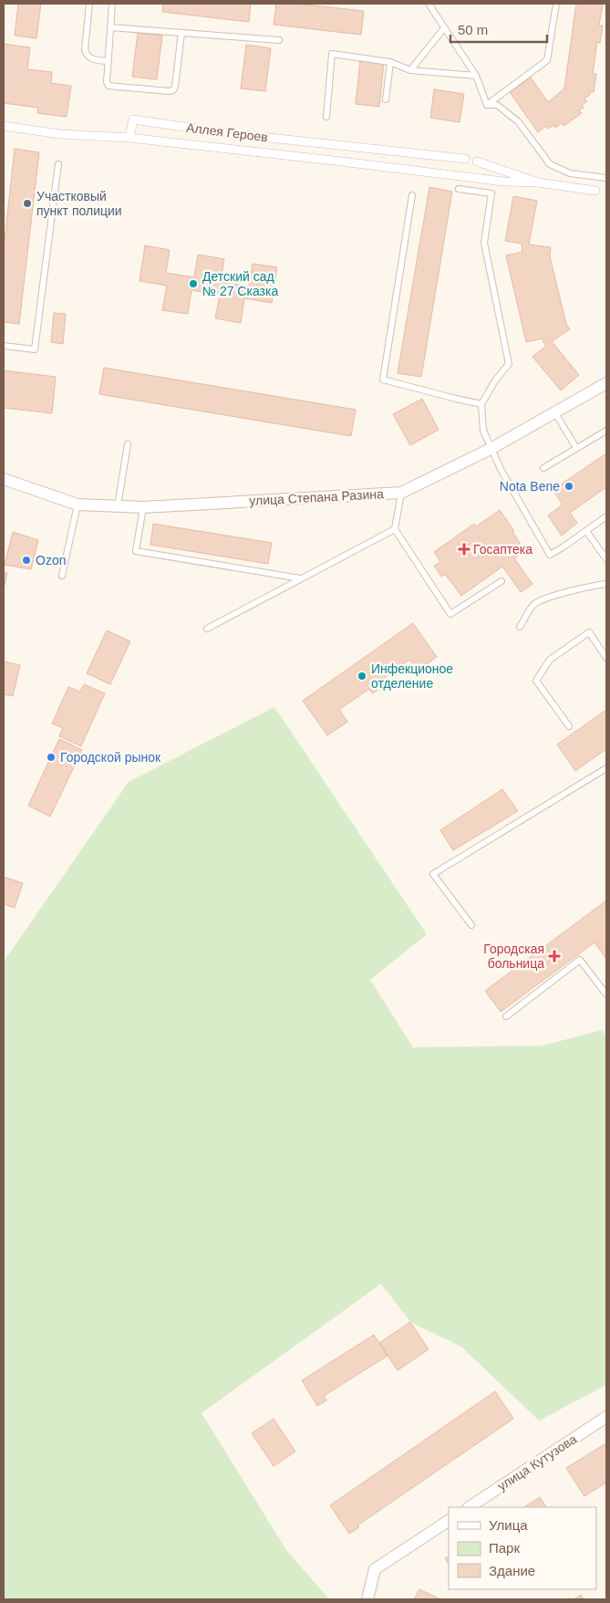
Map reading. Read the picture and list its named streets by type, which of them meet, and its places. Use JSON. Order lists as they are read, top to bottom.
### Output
{
  "streets": {
    "street": ["Аллея Героев", "улица Степана Разина", "улица Кутузова"]
  },
  "places": {
    "other": [
      "Участковый пункт полиции",
      "Детский сад № 27 Сказка",
      "Nota Bene",
      "Ozon",
      "Инфекционое отделение",
      "Городской рынок"
    ],
    "health": ["Госаптека", "Городская больница"]
  },
  "legend": ["Улица", "Парк", "Здание"],
  "scale_bar": "50 m"
}
